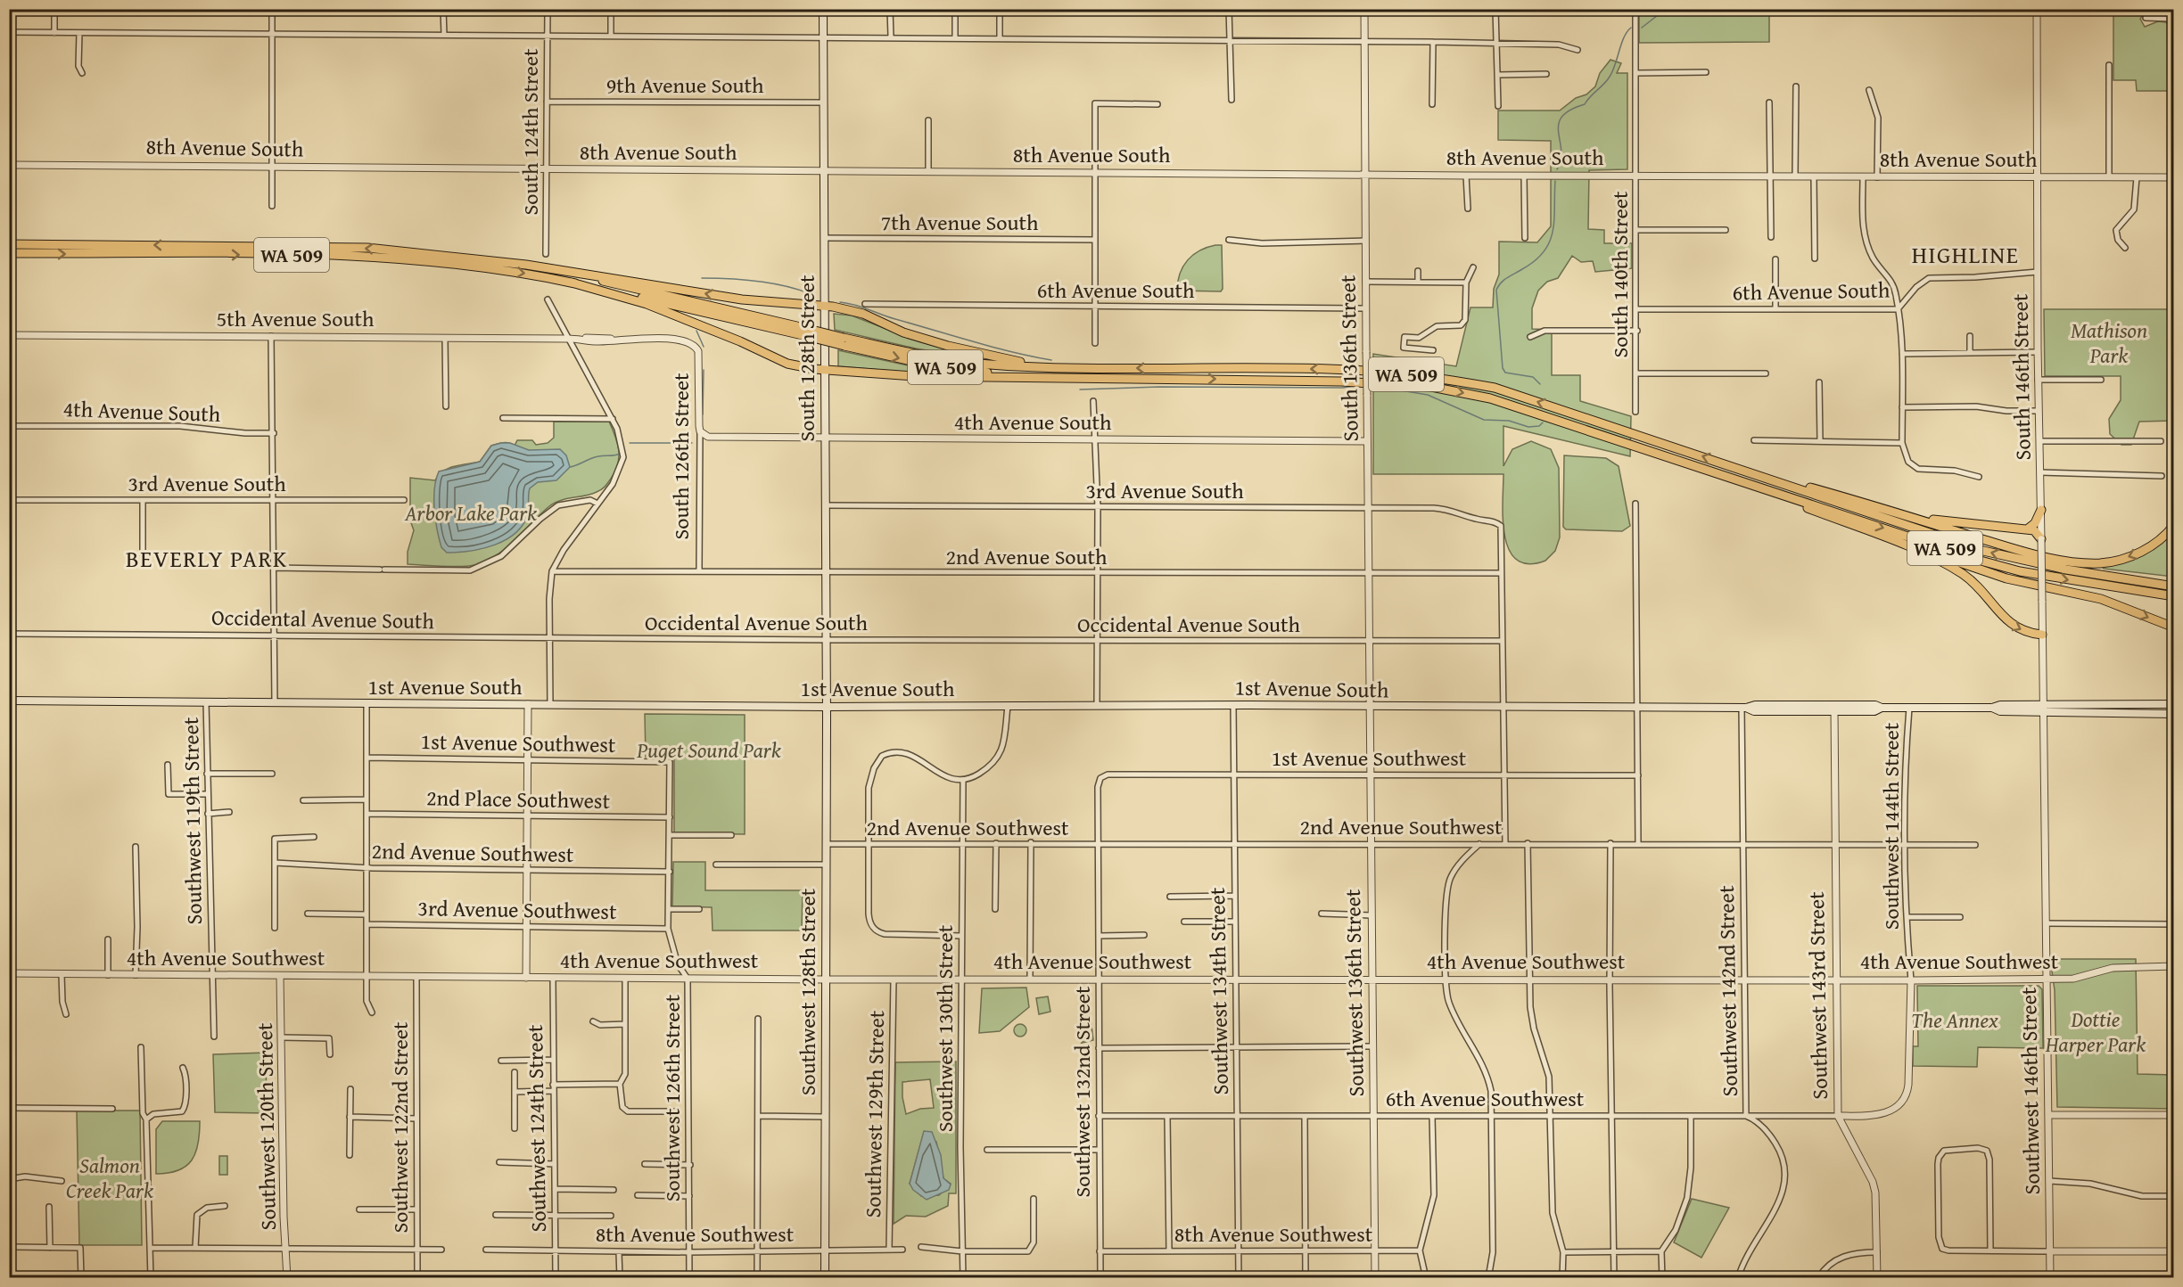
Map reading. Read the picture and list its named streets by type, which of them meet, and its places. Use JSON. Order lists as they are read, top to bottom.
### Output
{
  "streets": {
    "highway": ["WA 509"],
    "main road": ["South 128th Street", "1st Avenue South", "Southwest 128th Street"],
    "street": [
      "9th Avenue South",
      "South 124th Street",
      "8th Avenue South",
      "7th Avenue South",
      "South 140th Street",
      "6th Avenue South",
      "5th Avenue South",
      "South 136th Street",
      "South 146th Street",
      "4th Avenue South",
      "South 126th Street",
      "3rd Avenue South",
      "2nd Avenue South",
      "Occidental Avenue South",
      "1st Avenue Southwest",
      "2nd Place Southwest",
      "Southwest 119th Street",
      "Southwest 144th Street",
      "2nd Avenue Southwest",
      "3rd Avenue Southwest",
      "4th Avenue Southwest",
      "Southwest 134th Street",
      "Southwest 142nd Street",
      "Southwest 136th Street",
      "Southwest 143rd Street",
      "Southwest 130th Street",
      "Southwest 146th Street",
      "Southwest 132nd Street",
      "Southwest 126th Street",
      "6th Avenue Southwest",
      "Southwest 129th Street",
      "Southwest 120th Street",
      "Southwest 122nd Street",
      "Southwest 124th Street",
      "8th Avenue Southwest"
    ]
  },
  "crossings": [
    ["9th Avenue South", "South 124th Street"],
    ["9th Avenue South", "South 128th Street"],
    ["South 124th Street", "8th Avenue South"],
    ["8th Avenue South", "South 140th Street"],
    ["8th Avenue South", "South 128th Street"],
    ["8th Avenue South", "South 136th Street"],
    ["8th Avenue South", "South 146th Street"],
    ["7th Avenue South", "South 128th Street"],
    ["South 140th Street", "6th Avenue South"],
    ["6th Avenue South", "South 136th Street"],
    ["6th Avenue South", "South 146th Street"],
    ["5th Avenue South", "South 126th Street"],
    ["South 128th Street", "4th Avenue South"],
    ["South 128th Street", "3rd Avenue South"],
    ["South 128th Street", "2nd Avenue South"],
    ["South 128th Street", "Occidental Avenue South"],
    ["South 128th Street", "1st Avenue South"],
    ["South 128th Street", "Southwest 128th Street"],
    ["South 136th Street", "4th Avenue South"],
    ["South 136th Street", "3rd Avenue South"],
    ["South 136th Street", "2nd Avenue South"],
    ["South 136th Street", "Occidental Avenue South"],
    ["South 136th Street", "1st Avenue South"],
    ["South 136th Street", "Southwest 136th Street"],
    ["South 146th Street", "1st Avenue South"],
    ["South 146th Street", "Southwest 146th Street"],
    ["4th Avenue South", "South 126th Street"],
    ["South 126th Street", "2nd Avenue South"],
    ["3rd Avenue South", "2nd Avenue South"],
    ["1st Avenue South", "Southwest 119th Street"],
    ["1st Avenue South", "Southwest 144th Street"],
    ["1st Avenue South", "Southwest 134th Street"],
    ["1st Avenue South", "Southwest 142nd Street"],
    ["1st Avenue South", "Southwest 128th Street"],
    ["1st Avenue South", "Southwest 136th Street"],
    ["1st Avenue South", "Southwest 143rd Street"],
    ["1st Avenue South", "Southwest 146th Street"],
    ["1st Avenue Southwest", "Southwest 134th Street"],
    ["1st Avenue Southwest", "Southwest 136th Street"],
    ["1st Avenue Southwest", "Southwest 132nd Street"],
    ["1st Avenue Southwest", "Southwest 126th Street"],
    ["2nd Place Southwest", "Southwest 126th Street"],
    ["Southwest 119th Street", "4th Avenue Southwest"],
    ["Southwest 144th Street", "2nd Avenue Southwest"],
    ["Southwest 144th Street", "4th Avenue Southwest"],
    ["Southwest 144th Street", "6th Avenue Southwest"],
    ["2nd Avenue Southwest", "Southwest 134th Street"],
    ["2nd Avenue Southwest", "Southwest 142nd Street"],
    ["2nd Avenue Southwest", "Southwest 128th Street"],
    ["2nd Avenue Southwest", "Southwest 136th Street"],
    ["2nd Avenue Southwest", "Southwest 143rd Street"],
    ["2nd Avenue Southwest", "Southwest 130th Street"],
    ["2nd Avenue Southwest", "Southwest 132nd Street"],
    ["2nd Avenue Southwest", "Southwest 126th Street"],
    ["3rd Avenue Southwest", "Southwest 126th Street"],
    ["4th Avenue Southwest", "Southwest 134th Street"],
    ["4th Avenue Southwest", "Southwest 142nd Street"],
    ["4th Avenue Southwest", "Southwest 128th Street"],
    ["4th Avenue Southwest", "Southwest 136th Street"],
    ["4th Avenue Southwest", "Southwest 143rd Street"],
    ["4th Avenue Southwest", "Southwest 130th Street"],
    ["4th Avenue Southwest", "Southwest 146th Street"],
    ["4th Avenue Southwest", "Southwest 132nd Street"],
    ["4th Avenue Southwest", "Southwest 126th Street"],
    ["4th Avenue Southwest", "Southwest 129th Street"],
    ["4th Avenue Southwest", "Southwest 120th Street"],
    ["4th Avenue Southwest", "Southwest 122nd Street"],
    ["4th Avenue Southwest", "Southwest 124th Street"],
    ["Southwest 134th Street", "6th Avenue Southwest"],
    ["Southwest 134th Street", "8th Avenue Southwest"],
    ["Southwest 142nd Street", "6th Avenue Southwest"],
    ["Southwest 128th Street", "8th Avenue Southwest"],
    ["Southwest 136th Street", "6th Avenue Southwest"],
    ["Southwest 136th Street", "8th Avenue Southwest"],
    ["Southwest 143rd Street", "6th Avenue Southwest"],
    ["Southwest 132nd Street", "6th Avenue Southwest"],
    ["Southwest 132nd Street", "8th Avenue Southwest"],
    ["Southwest 126th Street", "8th Avenue Southwest"],
    ["Southwest 129th Street", "8th Avenue Southwest"],
    ["Southwest 124th Street", "8th Avenue Southwest"]
  ],
  "districts": ["HIGHLINE", "BEVERLY PARK"],
  "parks": [
    "Mathison Park",
    "Arbor Lake Park",
    "Puget Sound Park",
    "Dottie Harper Park",
    "The Annex",
    "Salmon Creek Park"
  ]
}
